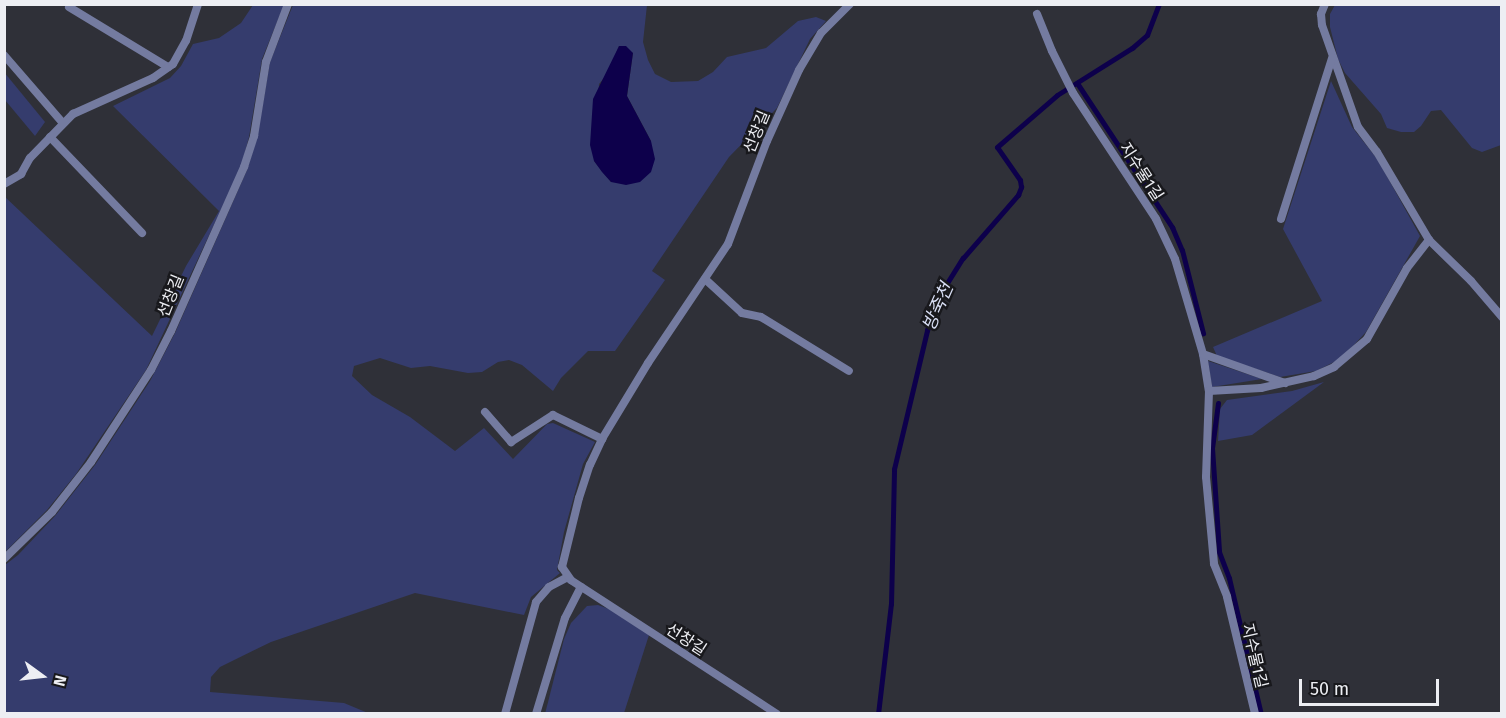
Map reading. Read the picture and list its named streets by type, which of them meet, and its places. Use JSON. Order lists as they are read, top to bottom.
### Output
{
  "streets": {
    "lane": ["선창길", "지수물1길"]
  },
  "water": ["방죽천"],
  "scale_bar": "50 m",
  "north": "right"
}
